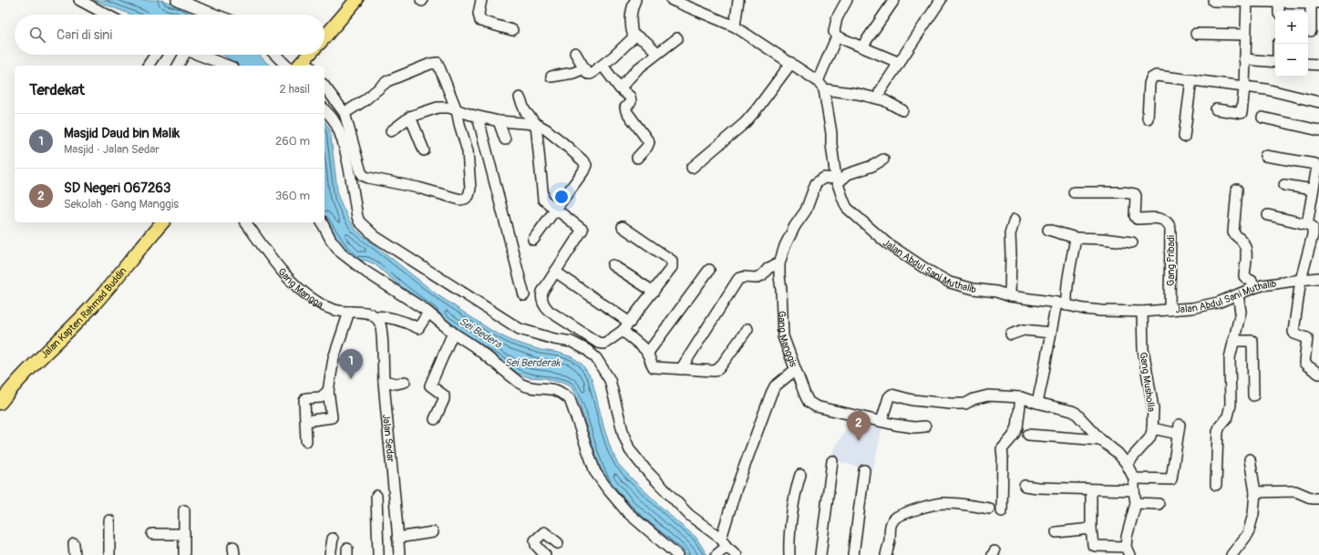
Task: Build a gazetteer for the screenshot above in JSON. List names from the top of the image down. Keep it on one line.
{"streets":{"main road":["Jalan Kapten Rahmad Buddin"],"street":["Gang Pribadi","Jalan Abdul Sani Muthalib","Gang Mangga","Gang Manggis","Gang Musholla","Jalan Sedar"]},"crossings":[["Gang Pribadi","Jalan Abdul Sani Muthalib"],["Jalan Abdul Sani Muthalib","Gang Manggis"],["Jalan Abdul Sani Muthalib","Gang Musholla"],["Gang Mangga","Jalan Sedar"]],"water":["Sei Bedera","Sei Berderak"],"page":{"map_buttons":["+","−"],"search":"Cari di sini","heading":["Terdekat","2 hasil"],"list":[{"mark":"1","name":"Masjid Daud bin Malik","note":"Masjid · Jalan Sedar","value":"260 m"},{"mark":"2","name":"SD Negeri 067263","note":"Sekolah · Gang Manggis","value":"360 m"}],"pins":["1","2"]}}
